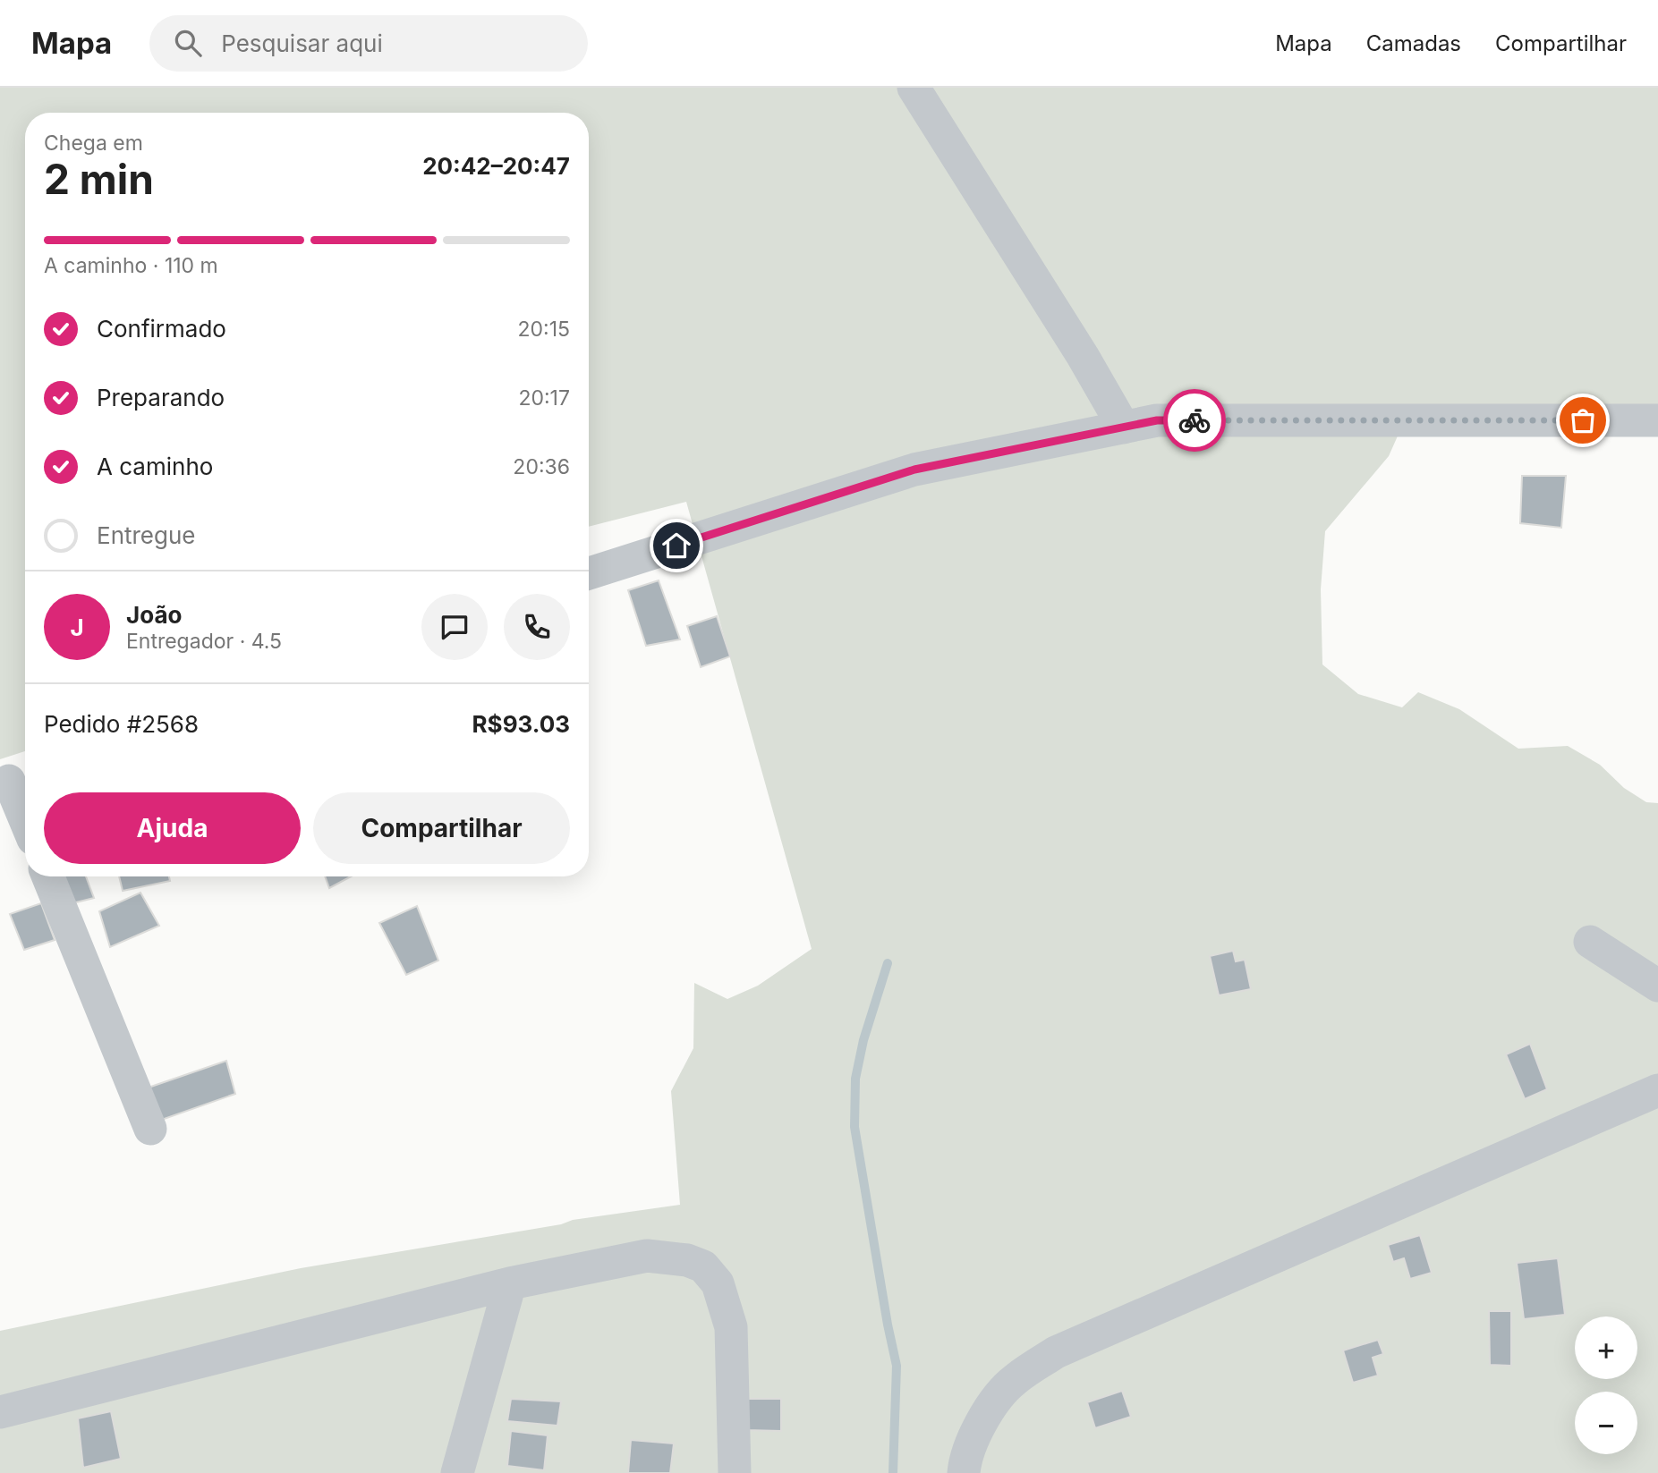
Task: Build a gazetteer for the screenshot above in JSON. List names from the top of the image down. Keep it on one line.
{"page":{"header":"Mapa","search":"Pesquisar aqui","nav":["Mapa","Camadas","Compartilhar"],"heading":["2 min","Chega em","20:42–20:47"],"panel":["João","Entregador · 4.5","Pedido #2568","R$93.03"],"bar":"A caminho · 110 m","list":[["Confirmado","20:15"],["Preparando","20:17"],["A caminho","20:36"],"Entregue"],"round":"J","buttons":["Ajuda","Compartilhar"],"map_buttons":["+","−"]}}
